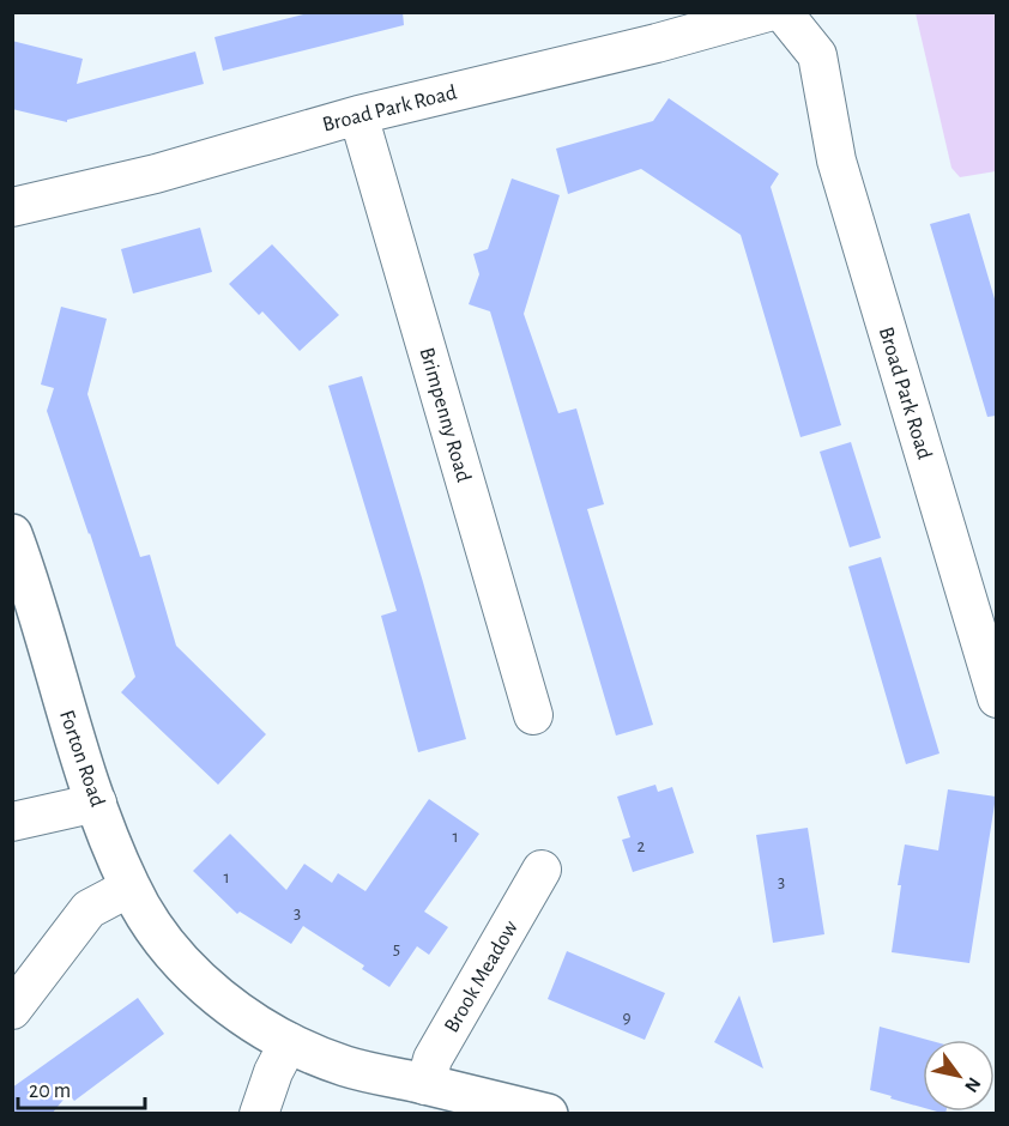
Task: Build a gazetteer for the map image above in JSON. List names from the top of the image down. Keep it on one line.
{"streets":{"street":["Broad Park Road","Brimpenny Road","Forton Road","Brook Meadow"]},"crossings":[["Broad Park Road","Brimpenny Road"],["Forton Road","Brook Meadow"]],"house_numbers":["1","2","1","3","3","5","9"],"scale_bar":"20 m","north":"bottom right"}
